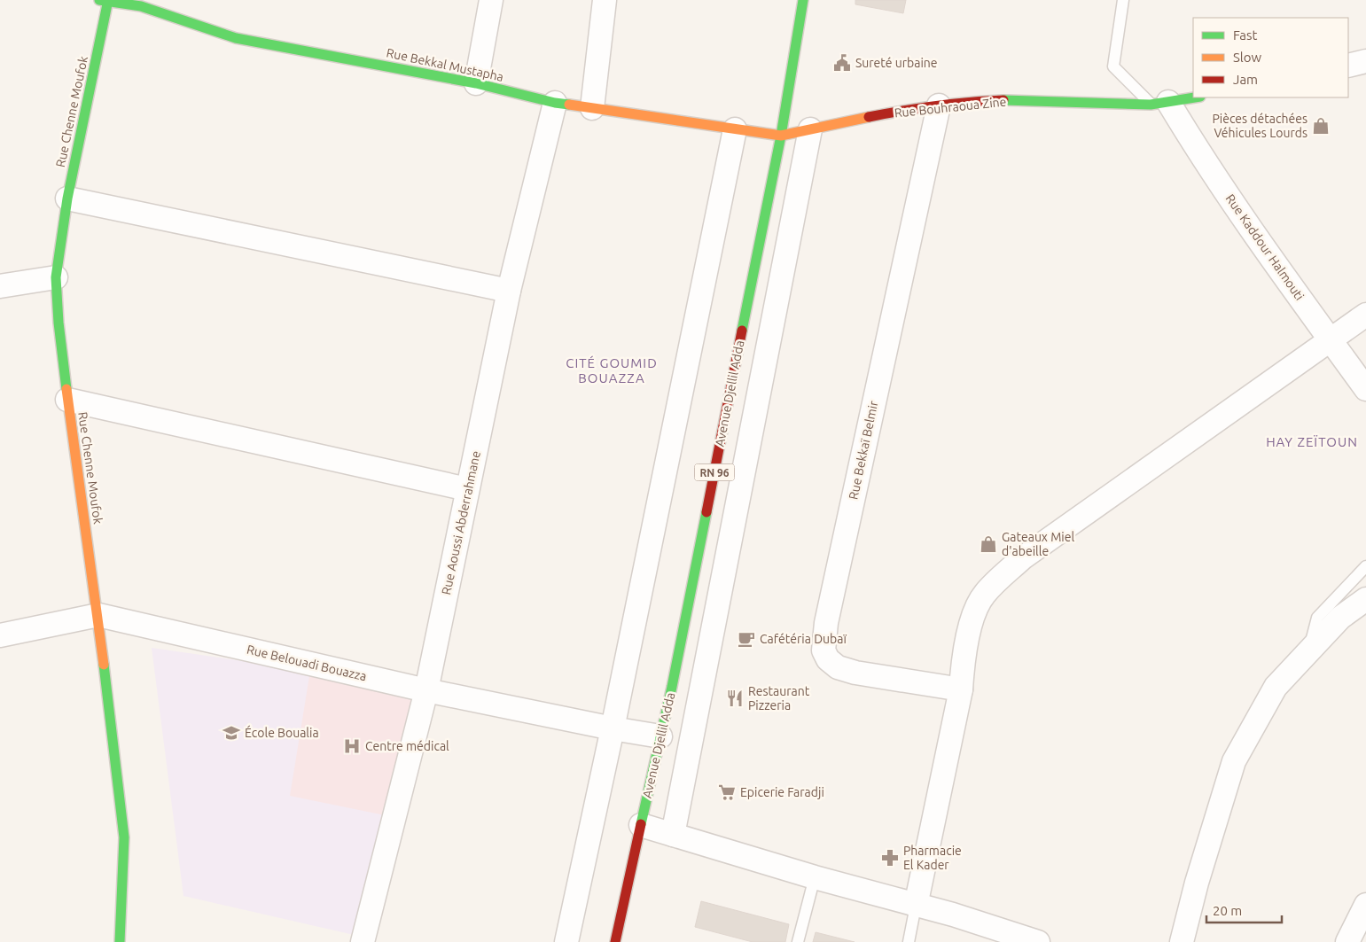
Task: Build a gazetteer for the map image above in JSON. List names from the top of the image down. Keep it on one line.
{"streets":{"street":["Rue Bekkal Mustapha","Rue Bouhraoua Zine","Rue Chenne Moufok","Rue Kaddour Halmouti","Avenue Djellil Adda","Rue Bekkaï Belmir","RN 96","Rue Aoussi Abderrahmane","Rue Belouadi Bouazza"]},"crossings":[["Rue Bekkal Mustapha","Rue Bouhraoua Zine"],["Rue Bekkal Mustapha","Rue Chenne Moufok"],["Rue Bekkal Mustapha","Avenue Djellil Adda"],["Rue Bekkal Mustapha","Rue Aoussi Abderrahmane"],["Rue Bouhraoua Zine","Rue Kaddour Halmouti"],["Rue Bouhraoua Zine","Avenue Djellil Adda"],["Rue Bouhraoua Zine","Rue Bekkaï Belmir"],["Rue Chenne Moufok","Rue Belouadi Bouazza"],["Avenue Djellil Adda","Rue Belouadi Bouazza"],["Rue Aoussi Abderrahmane","Rue Belouadi Bouazza"]],"districts":["CITÉ GOUMID BOUAZZA","HAY ZEÏTOUN"],"places":{"public building":["Sureté urbaine"],"shop":["Pièces détachées Véhicules Lourds","Gateaux Miel d'abeille"],"cafe":["Cafétéria Dubaï"],"restaurant":["Restaurant Pizzeria"],"school or university":["École Boualia"],"hospital":["Centre médical"],"supermarket":["Epicerie Faradji"],"pharmacy":["Pharmacie El Kader"]},"legend":["Fast","Slow","Jam"],"scale_bar":"20 m"}
